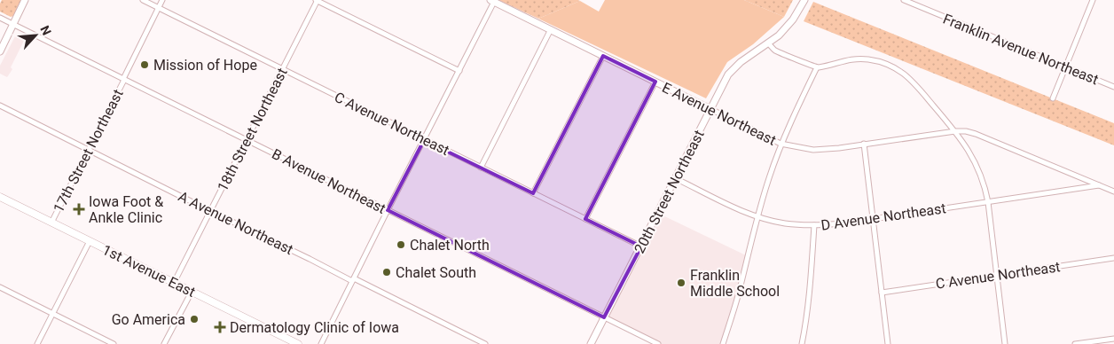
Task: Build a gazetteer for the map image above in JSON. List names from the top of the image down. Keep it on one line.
{"streets":{"main road":["1st Avenue East"],"street":["Franklin Avenue Northeast","E Avenue Northeast","C Avenue Northeast","18th Street Northeast","17th Street Northeast","B Avenue Northeast","20th Street Northeast","D Avenue Northeast","A Avenue Northeast"]},"crossings":[["E Avenue Northeast","20th Street Northeast"],["E Avenue Northeast","D Avenue Northeast"],["C Avenue Northeast","18th Street Northeast"],["C Avenue Northeast","17th Street Northeast"],["C Avenue Northeast","20th Street Northeast"],["18th Street Northeast","B Avenue Northeast"],["18th Street Northeast","A Avenue Northeast"],["18th Street Northeast","1st Avenue East"],["17th Street Northeast","B Avenue Northeast"],["17th Street Northeast","A Avenue Northeast"],["17th Street Northeast","1st Avenue East"],["B Avenue Northeast","20th Street Northeast"],["20th Street Northeast","D Avenue Northeast"]],"places":{"other":["Mission of Hope","Chalet North","Chalet South","Franklin Middle School","Go America"],"health":["Iowa Foot & Ankle Clinic","Dermatology Clinic of Iowa"]},"north":"top right"}
